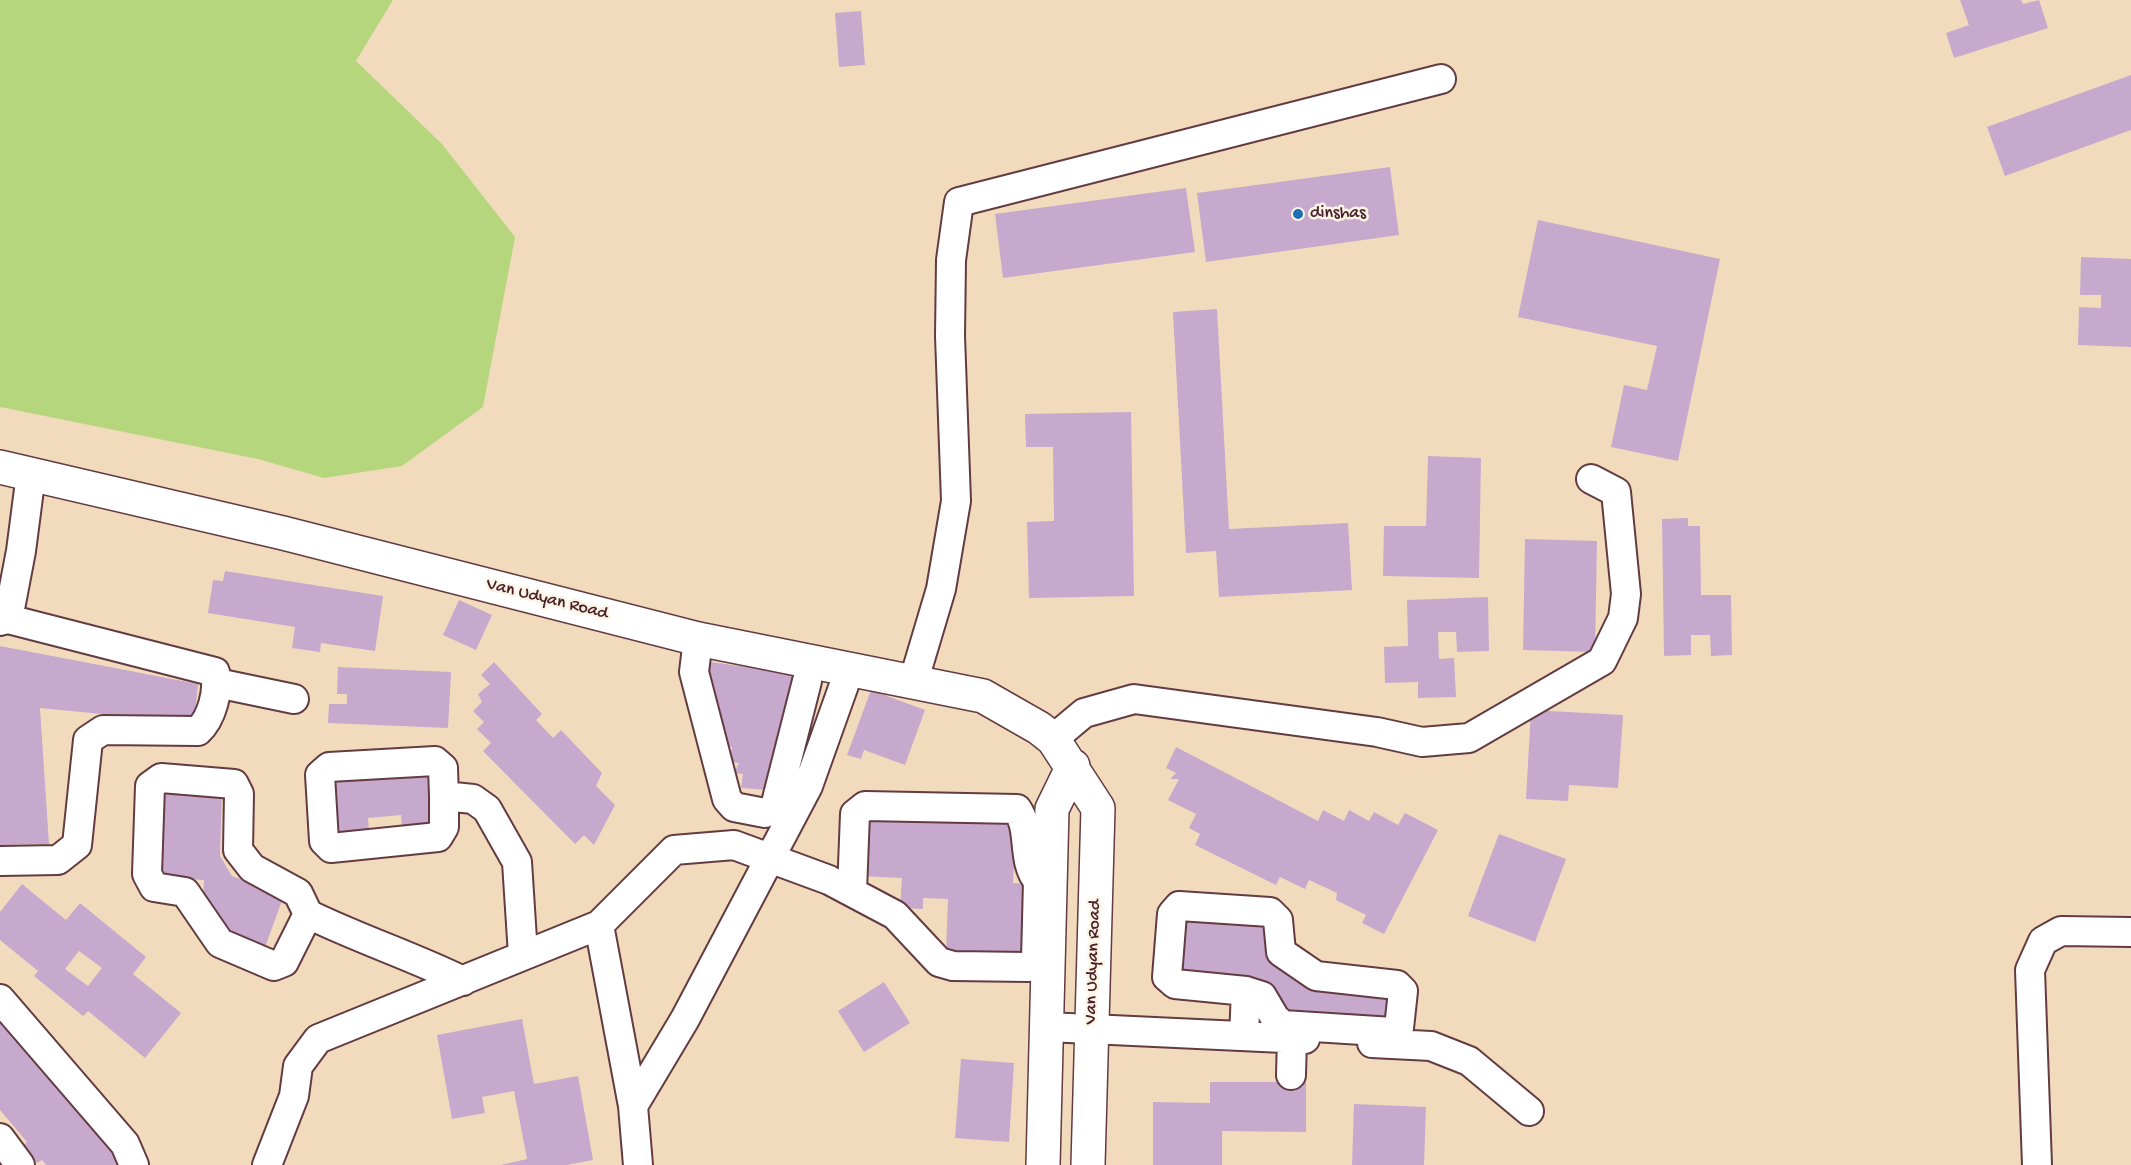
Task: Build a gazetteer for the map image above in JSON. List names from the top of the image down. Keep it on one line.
{"streets":{"street":["Van Udyan Road"]},"places":["dinshas"]}
